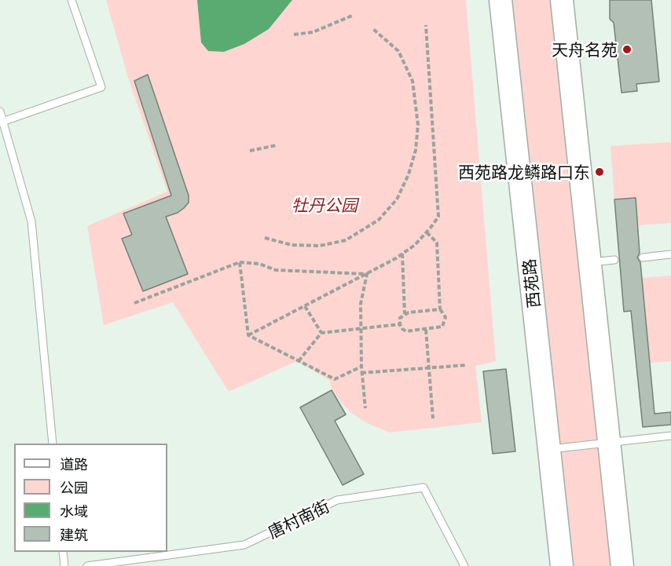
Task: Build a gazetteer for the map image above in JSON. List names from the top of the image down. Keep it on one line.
{"streets":{"main road":["西苑路"],"lane":["唐村南街"]},"parks":["牡丹公园"],"places":["天舟名苑","西苑路龙鳞路口东"],"legend":["道路","公园","水域","建筑"]}
